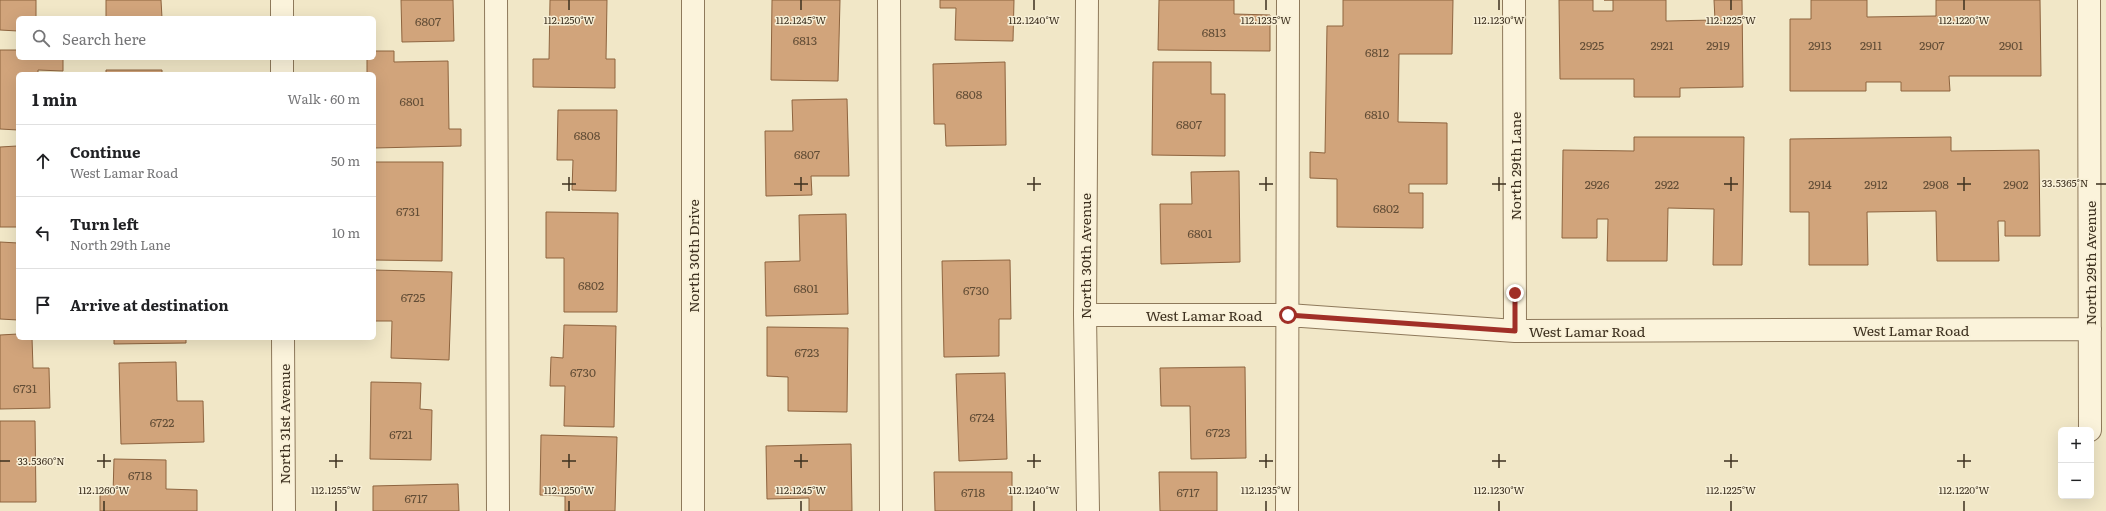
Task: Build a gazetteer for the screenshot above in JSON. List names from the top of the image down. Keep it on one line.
{"streets":{"street":["North 29th Lane","North 30th Drive","North 30th Avenue","North 29th Avenue","West Lamar Road","North 31st Avenue"]},"crossings":[["North 29th Lane","West Lamar Road"],["North 30th Avenue","West Lamar Road"],["North 29th Avenue","West Lamar Road"]],"house_numbers":["6807","6813","6813","2925","2921","2919","2913","2911","2907","2901","6812","6808","6801","6810","6807","6808","6807","2926","2922","2914","2912","2908","2902","6802","6731","6801","6802","6801","6730","6725","6723","6730","6731","6724","6722","6723","6721","6718","6718","6717","6717"],"page":{"search":"Search here","heading":["1 min","Walk · 60 m"],"list":[["Continue","West Lamar Road","50 m"],["Turn left","North 29th Lane","10 m"],"Arrive at destination"],"map_buttons":["+","−"]},"coordinates":["112.1250°W","112.1245°W","112.1240°W","112.1235°W","112.1230°W","112.1225°W","112.1220°W","33.5365°N","33.5360°N","112.1260°W","112.1255°W"]}
